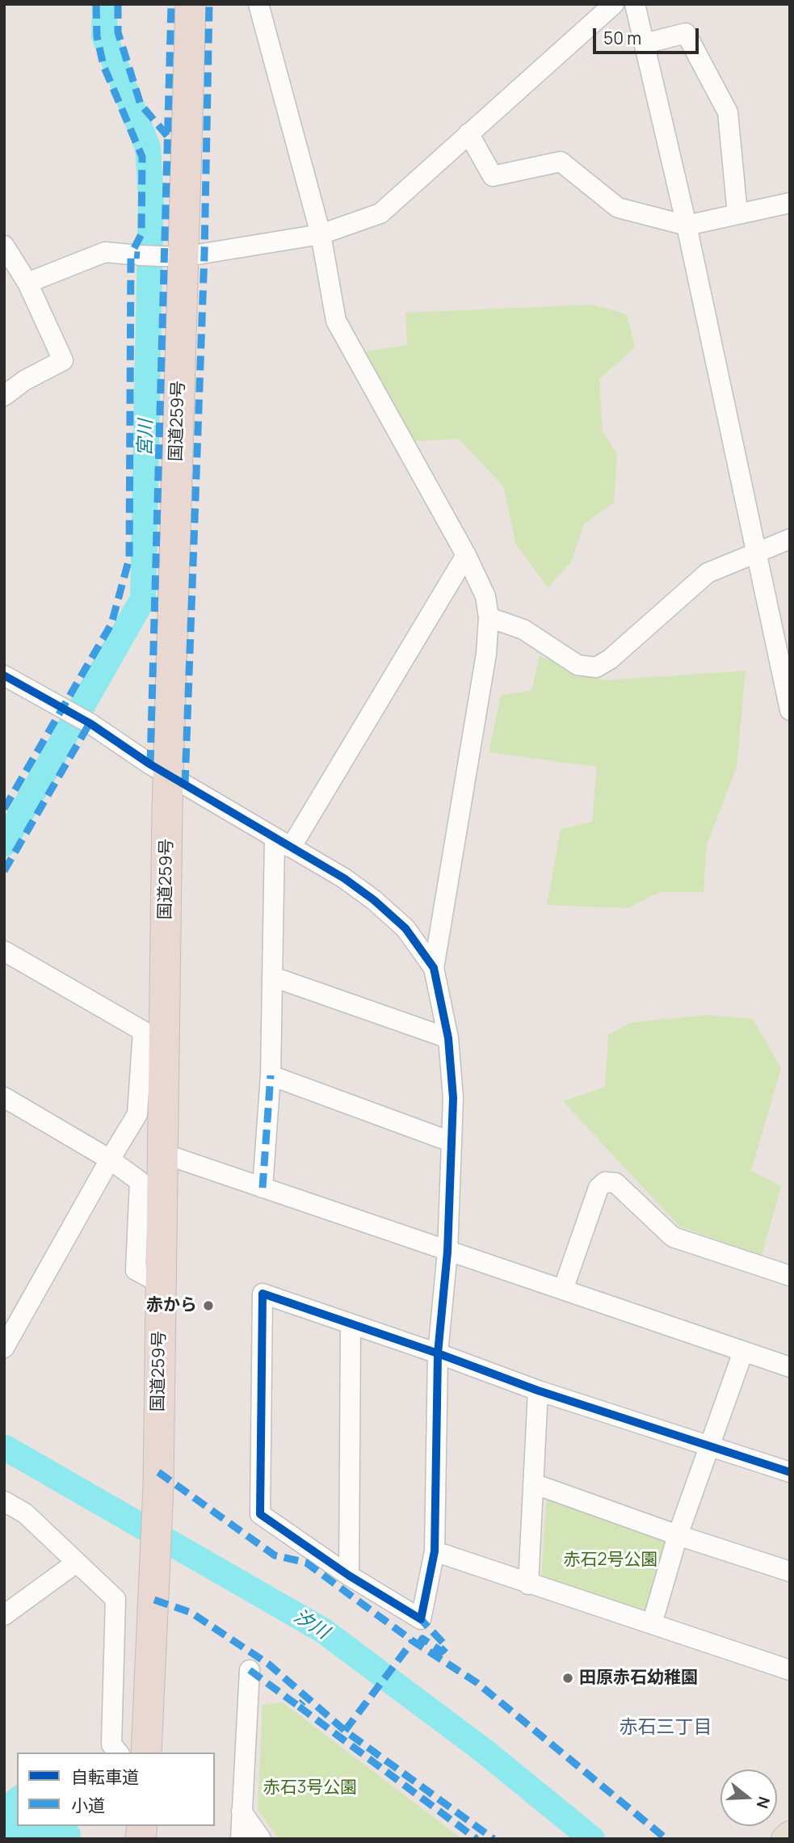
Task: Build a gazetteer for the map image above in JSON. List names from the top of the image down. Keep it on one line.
{"streets":{"highway":["国道259号"]},"districts":["赤石三丁目"],"water":["宮川","汐川"],"parks":["赤石2号公園","赤石3号公園"],"places":["赤から","田原赤石幼稚園"],"legend":["自転車道","小道"],"scale_bar":"50 m","north":"right"}
